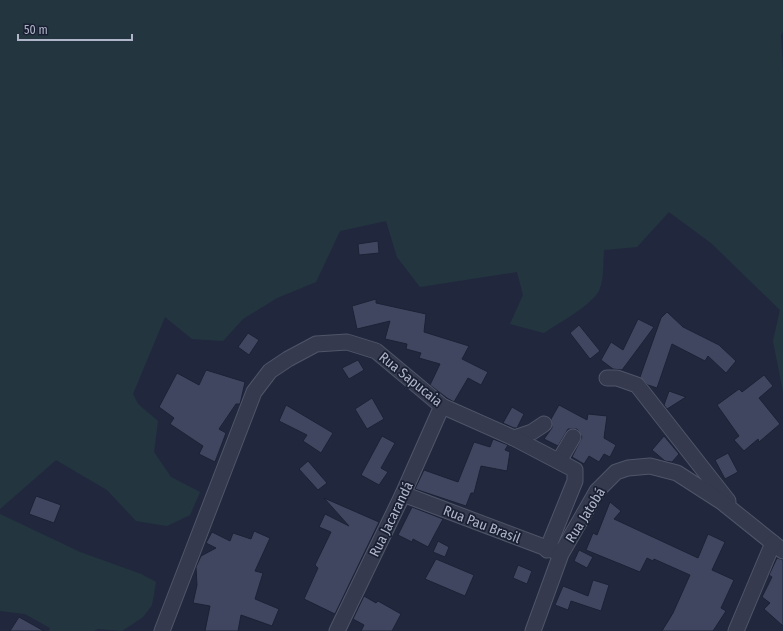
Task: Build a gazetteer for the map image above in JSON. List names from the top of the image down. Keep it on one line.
{"streets":{"street":["Rua Sapucaia","Rua Jatobá","Rua Jacarandá","Rua Pau Brasil"]},"crossings":[["Rua Sapucaia","Rua Jatobá"],["Rua Sapucaia","Rua Jacarandá"],["Rua Sapucaia","Rua Pau Brasil"],["Rua Jatobá","Rua Pau Brasil"],["Rua Jacarandá","Rua Pau Brasil"]],"scale_bar":"50 m"}
